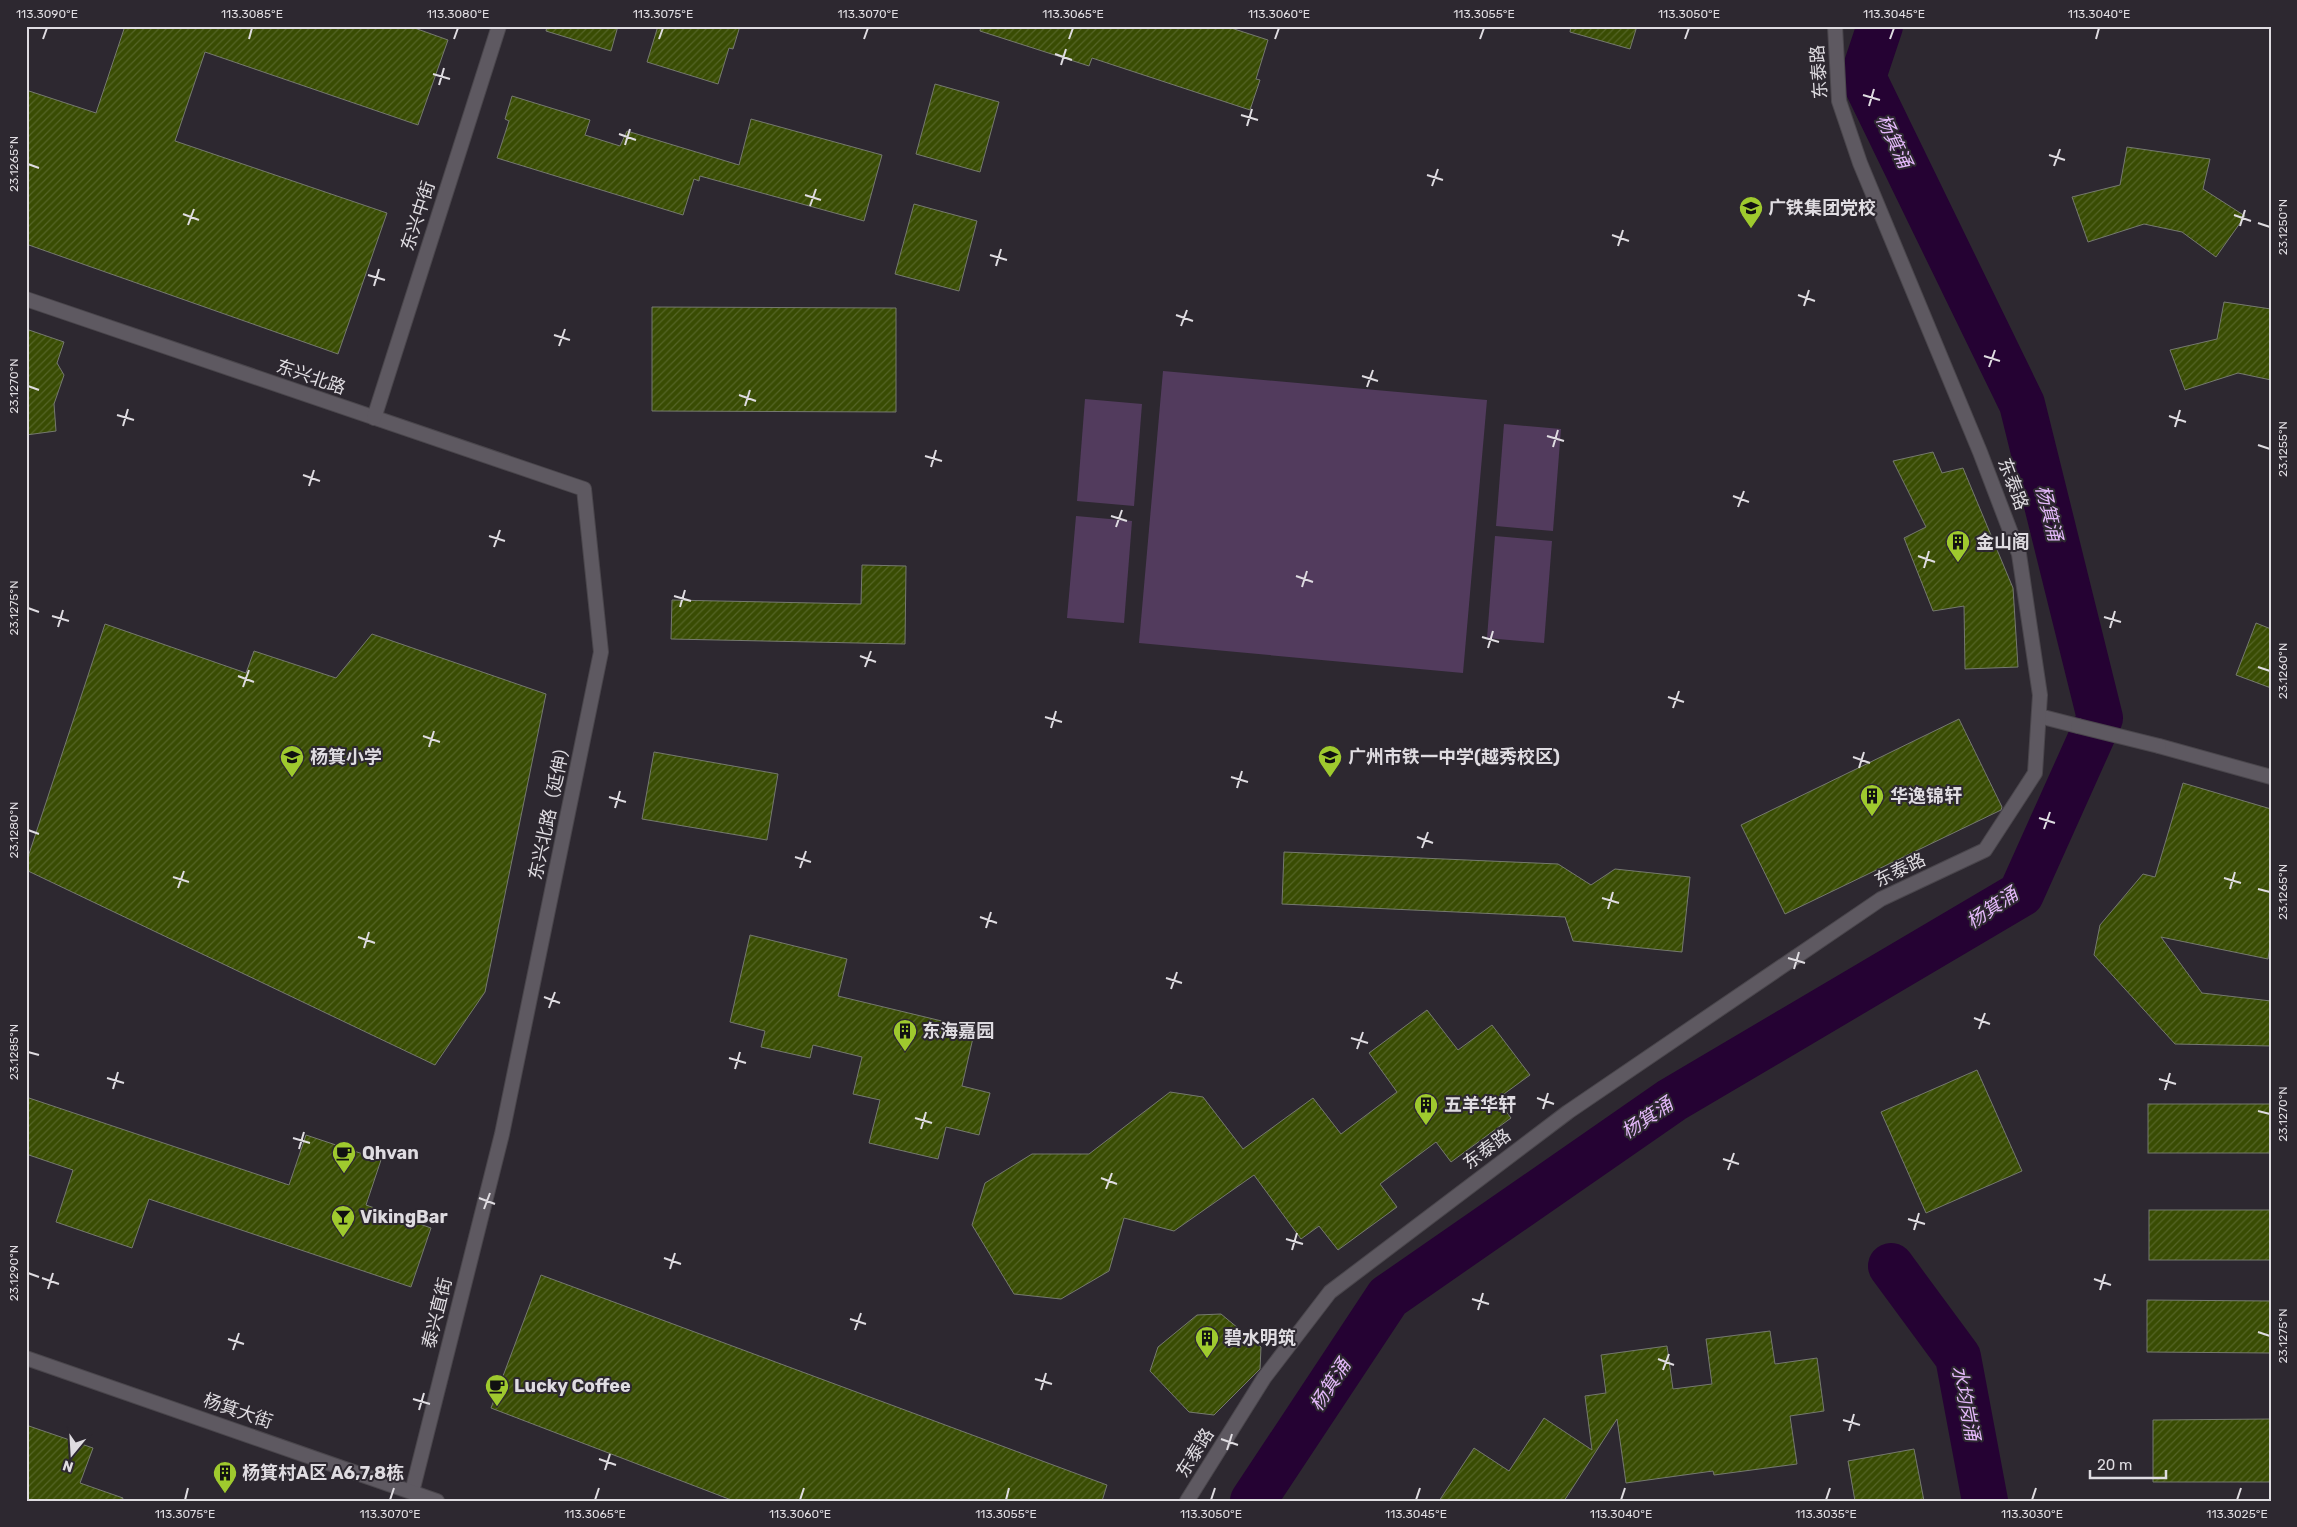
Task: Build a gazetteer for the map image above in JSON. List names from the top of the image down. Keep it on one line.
{"streets":{"street":["东泰路","东兴中街","东兴北路","东兴北路（延伸）","泰兴直街","杨箕大街"]},"crossings":[["东兴中街","东兴北路"],["东兴北路","东兴北路（延伸）"],["东兴北路（延伸）","泰兴直街"],["泰兴直街","杨箕大街"]],"water":["杨箕涌","水均岗涌"],"places":{"school or university":["广铁集团党校","杨箕小学","广州市铁一中学(越秀校区)"],"building":["金山阁","华逸锦轩","东海嘉园","五羊华轩","碧水明筑","杨箕村A区 A6,7,8栋"],"cafe":["Qhvan","Lucky Coffee"],"bar":["VikingBar"]},"scale_bar":"20 m","north":"bottom","coordinates":["113.3090°E","113.3085°E","113.3080°E","113.3075°E","113.3070°E","113.3065°E","113.3060°E","113.3055°E","113.3050°E","113.3045°E","113.3040°E","23.1265°N","23.1250°N","23.1270°N","23.1255°N","23.1275°N","23.1260°N","23.1280°N","23.1285°N","23.1290°N","113.3035°E","113.3030°E","113.3025°E"]}
